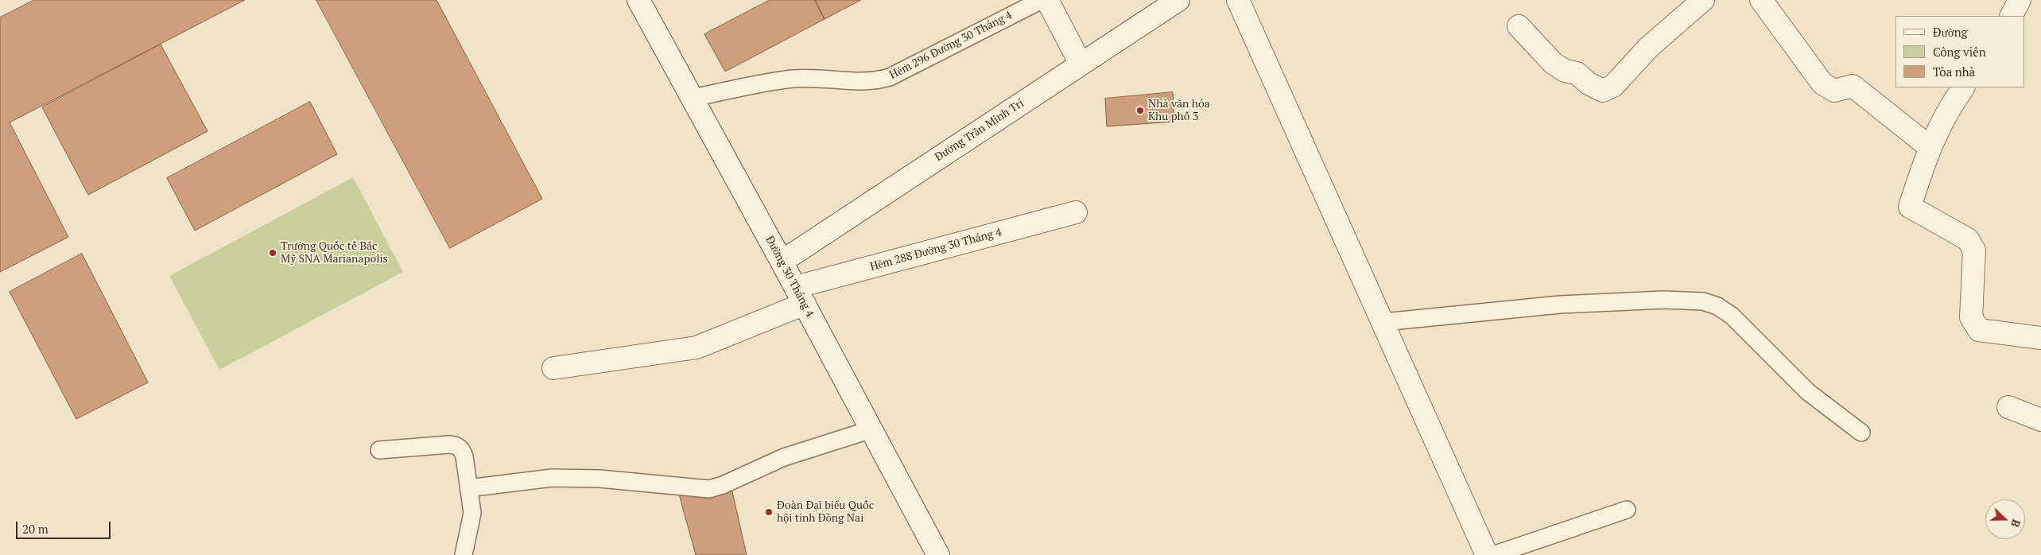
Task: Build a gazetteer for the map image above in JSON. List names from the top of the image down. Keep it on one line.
{"streets":{"street":["Đường Trần Minh Trí","Hẻm 288 Đường 30 Tháng 4","Đường 30 Tháng 4"],"lane":["Hẻm 296 Đường 30 Tháng 4"]},"crossings":[["Hẻm 296 Đường 30 Tháng 4","Đường 30 Tháng 4"],["Đường Trần Minh Trí","Đường 30 Tháng 4"],["Hẻm 288 Đường 30 Tháng 4","Đường 30 Tháng 4"]],"places":["Nhà văn hóa Khu phố 3","Trường Quốc tế Bắc Mỹ SNA Marianapolis","Đoàn Đại biểu Quốc hội tỉnh Đồng Nai"],"legend":["Đường","Công viên","Tòa nhà"],"scale_bar":"20 m","north":"right"}
